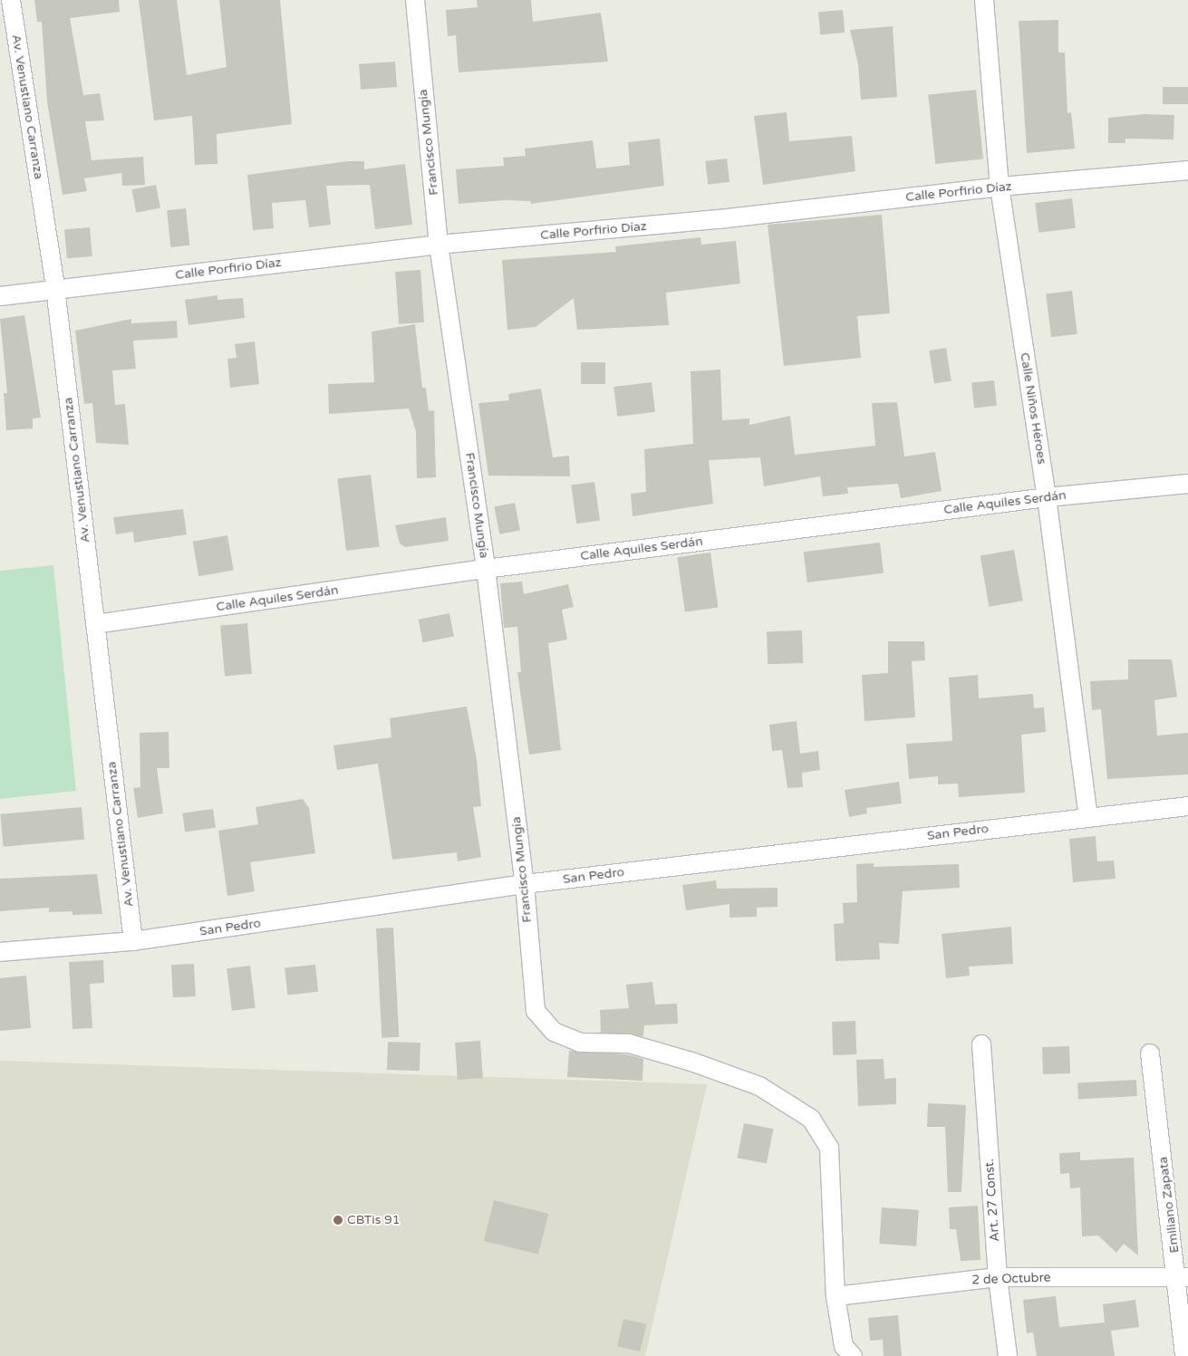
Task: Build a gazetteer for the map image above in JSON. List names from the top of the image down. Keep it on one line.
{"streets":{"street":["Av. Venustiano Carranza","Francisco Mungía","Calle Porfirio Díaz","Calle Niños Héroes","Calle Aquiles Serdán","San Pedro","Art. 27 Const.","Emiliano Zapata","2 de Octubre"]},"crossings":[["Av. Venustiano Carranza","Calle Porfirio Díaz"],["Av. Venustiano Carranza","Calle Aquiles Serdán"],["Av. Venustiano Carranza","San Pedro"],["Francisco Mungía","Calle Porfirio Díaz"],["Francisco Mungía","Calle Aquiles Serdán"],["Francisco Mungía","San Pedro"],["Francisco Mungía","2 de Octubre"],["Calle Porfirio Díaz","Calle Niños Héroes"],["Calle Niños Héroes","Calle Aquiles Serdán"],["Calle Niños Héroes","San Pedro"],["Art. 27 Const.","2 de Octubre"],["Emiliano Zapata","2 de Octubre"]],"places":["CBTis 91"]}
